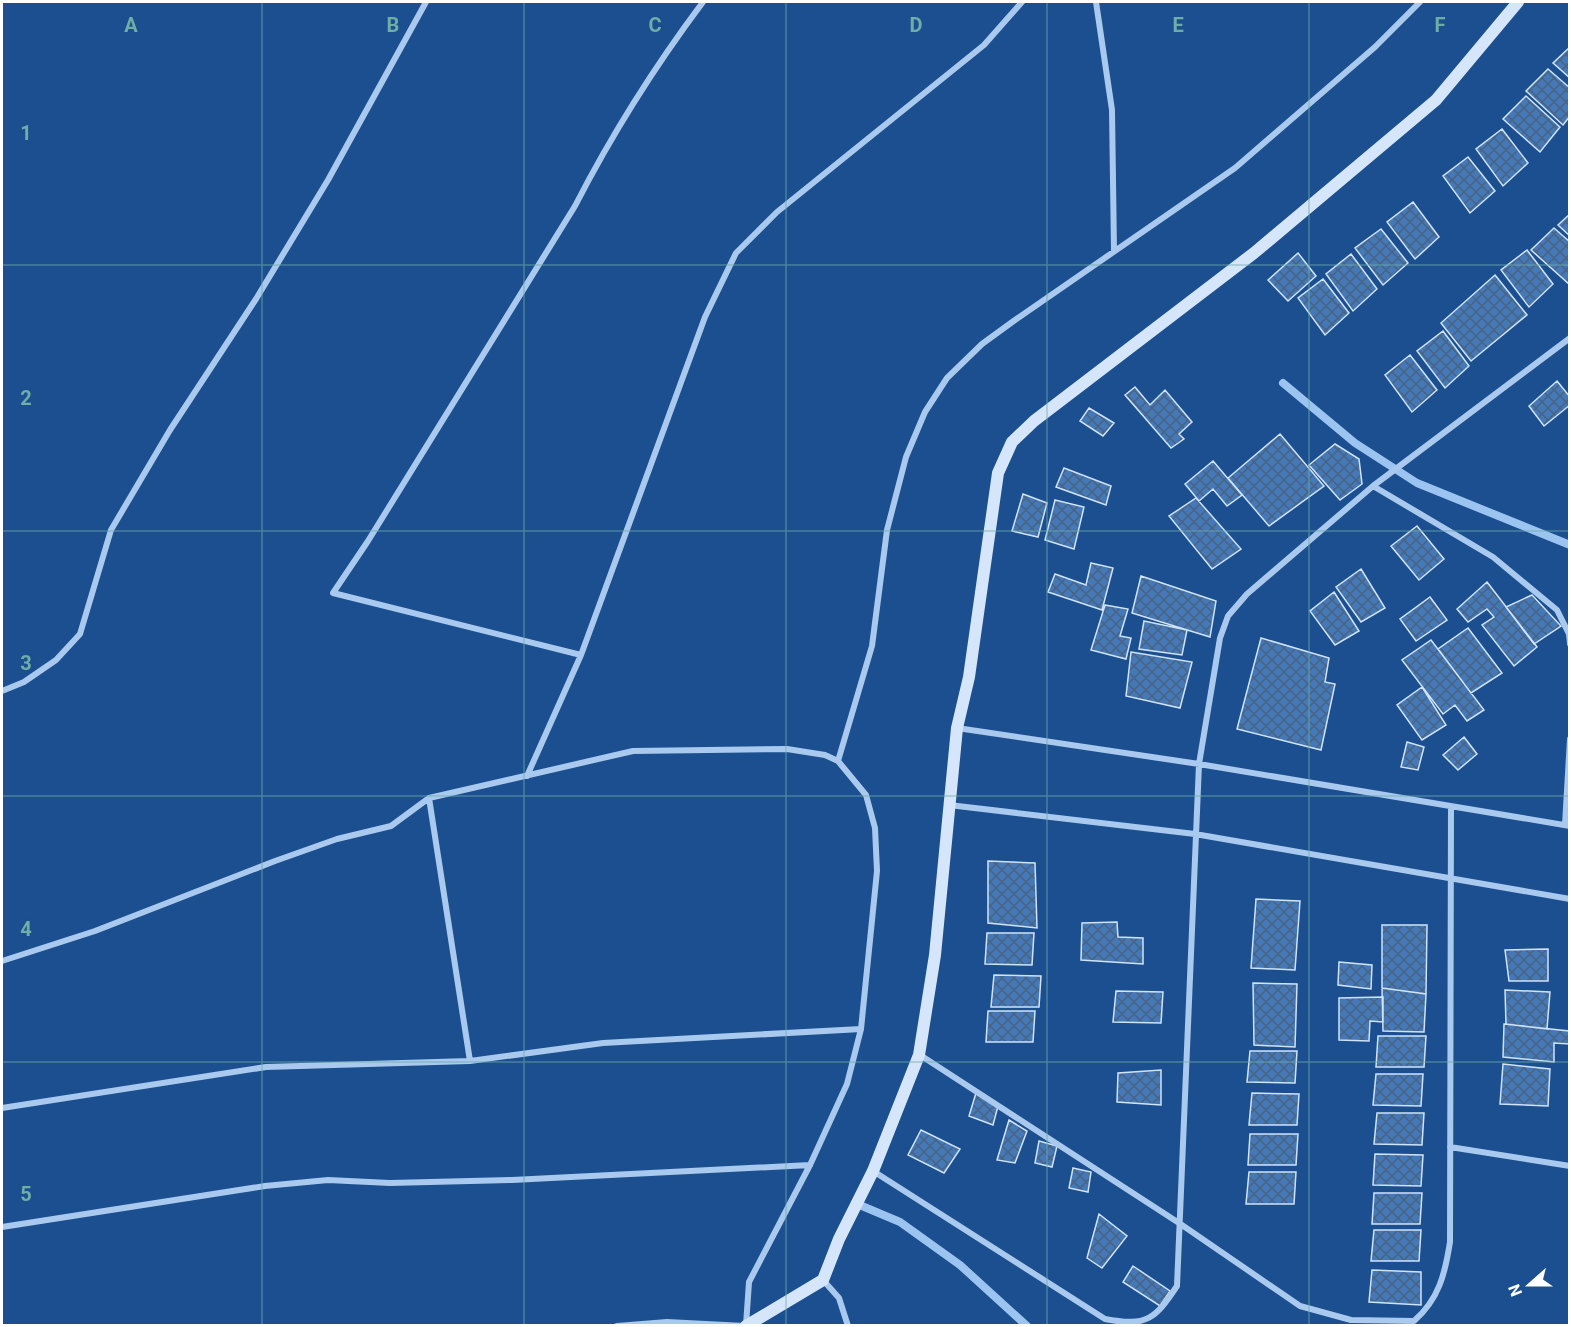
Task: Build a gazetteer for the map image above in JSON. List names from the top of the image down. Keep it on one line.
{"north":"left","grid":{"columns":["A","B","C","D","E","F"],"rows":["1","2","3","4","5"]}}
